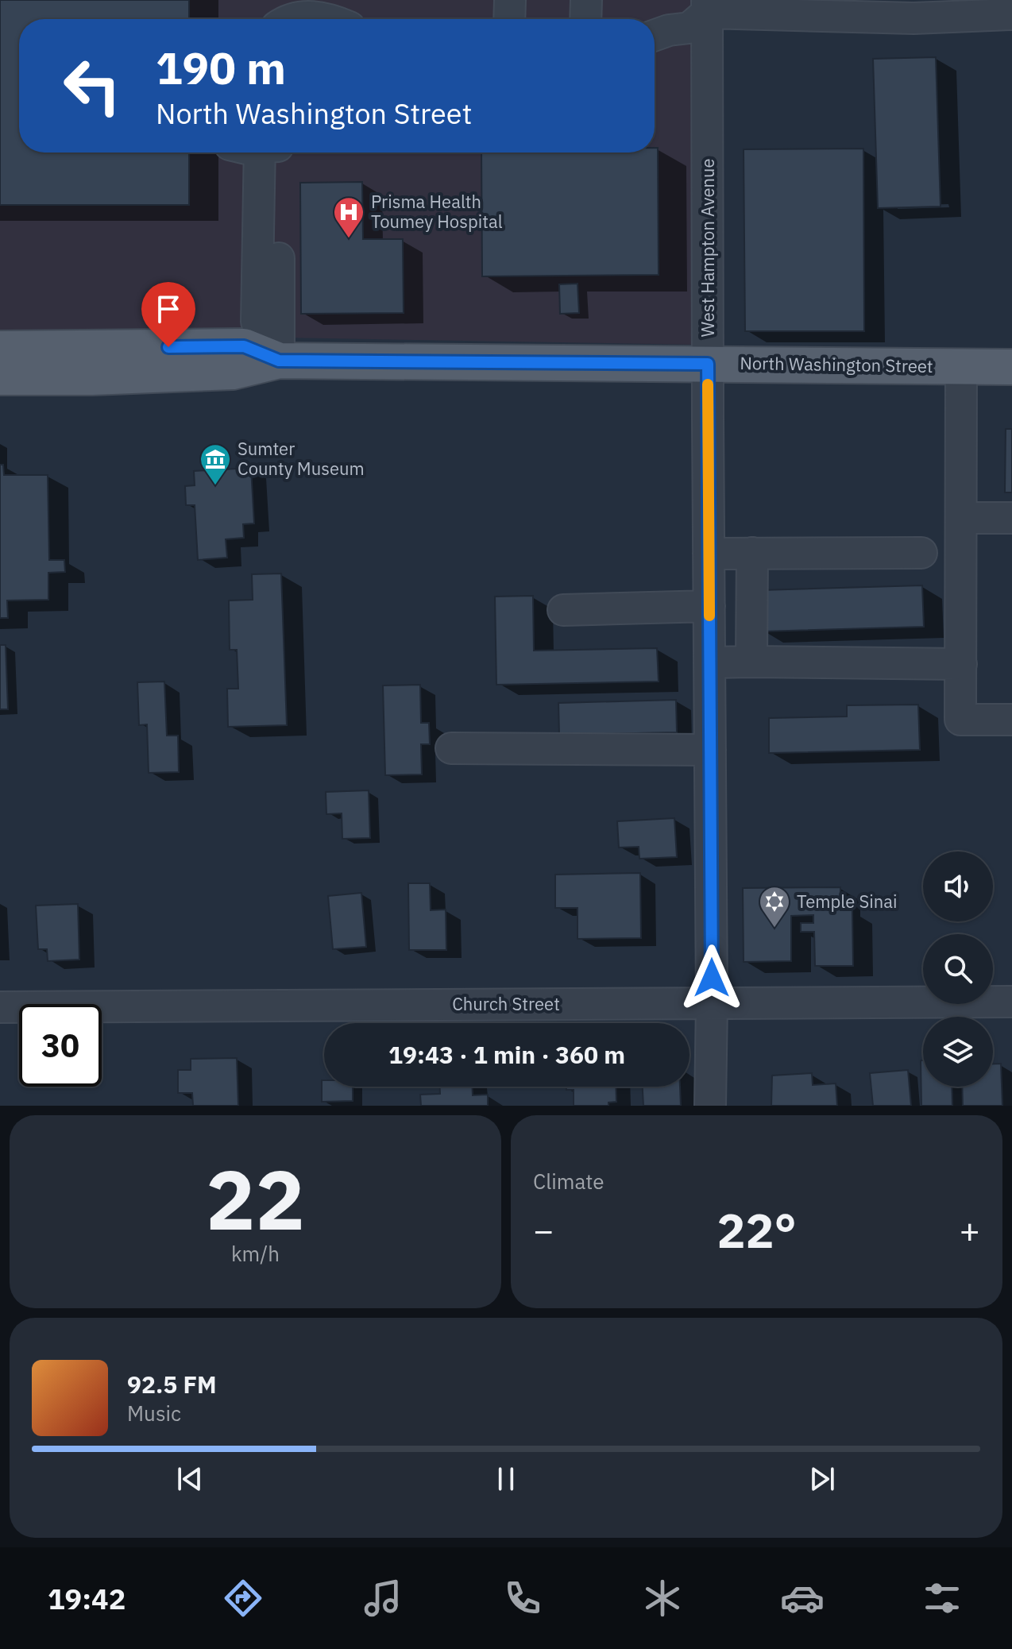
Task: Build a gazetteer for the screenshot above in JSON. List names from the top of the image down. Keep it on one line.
{"streets":{"main road":["North Washington Street"],"street":["West Hampton Avenue","Church Street"]},"crossings":[["West Hampton Avenue","North Washington Street"],["West Hampton Avenue","Church Street"]],"places":{"hospital":["Prisma Health Toumey Hospital"],"museum":["Sumter County Museum"],"synagogue":["Temple Sinai"]},"page":{"turn":["190 m","North Washington Street"],"limit":"30","trip":"19:43 · 1 min · 360 m","tile":[["22","km/h"],"Climate"],"heat":["−","22°","+"],"song":["92.5 FM","Music"],"tabs":"19:42"}}
